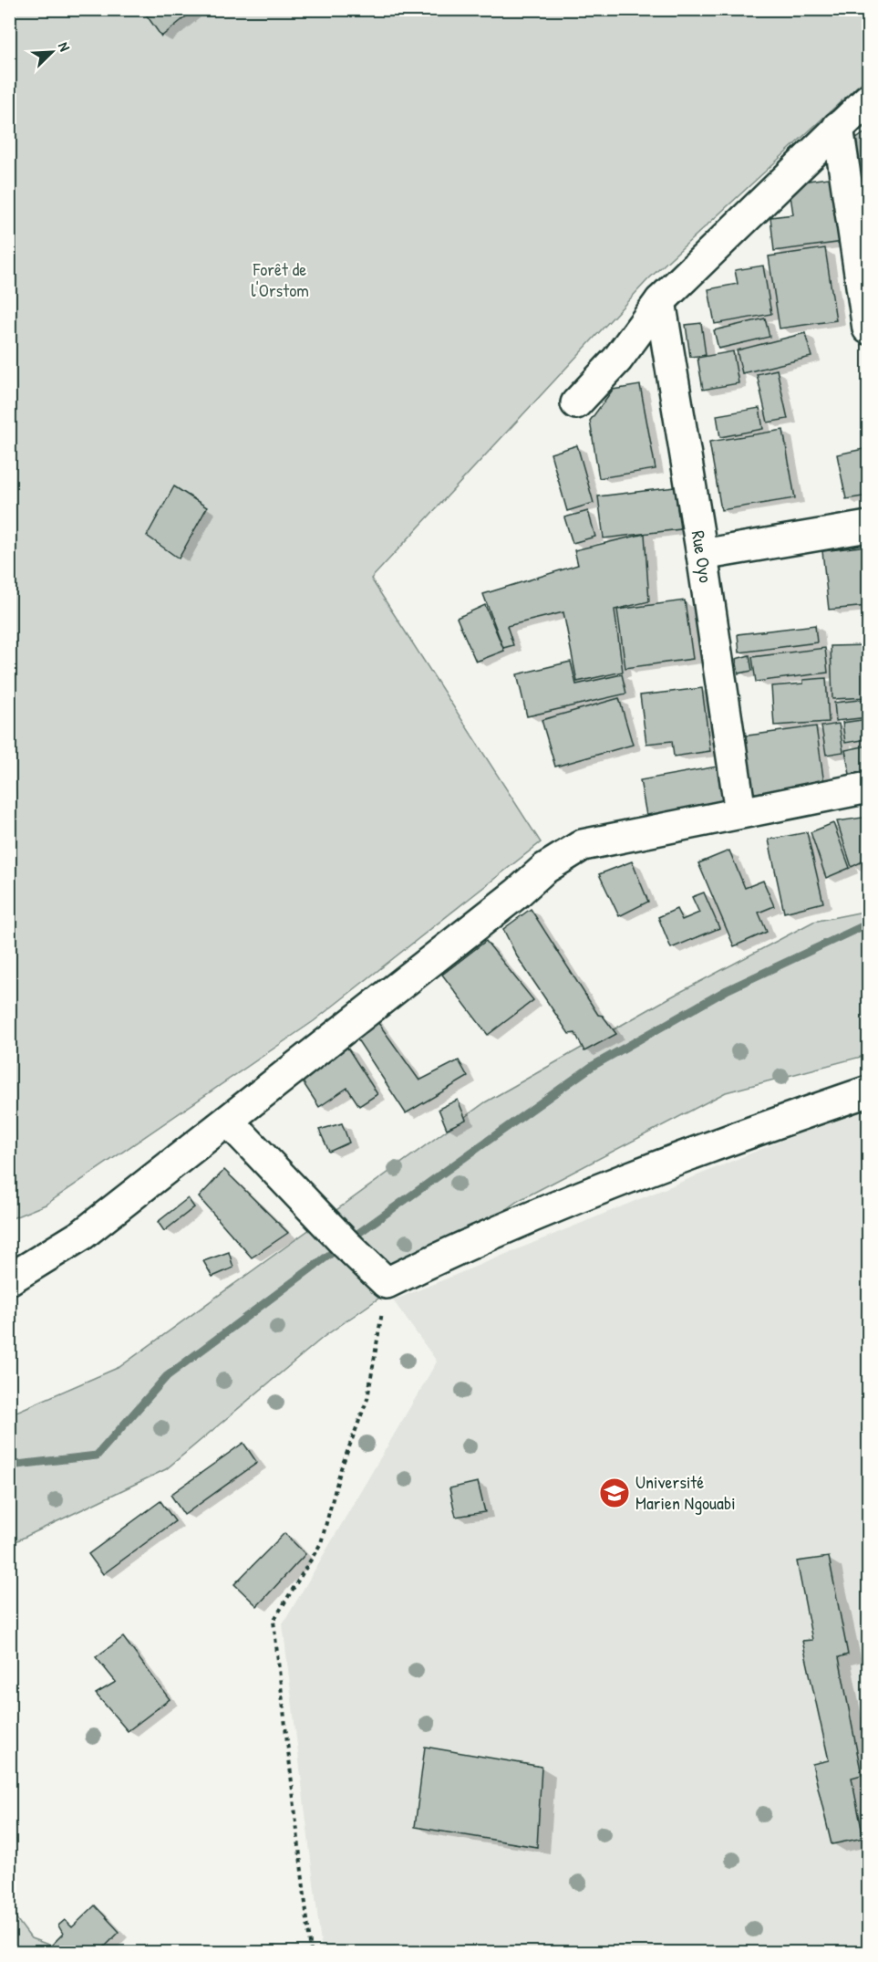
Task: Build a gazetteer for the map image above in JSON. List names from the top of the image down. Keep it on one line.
{"streets":{"street":["Rue Oyo"]},"parks":["Forêt de l'Orstom"],"places":{"school or university":["Université Marien Ngouabi"]},"north":"top right"}
